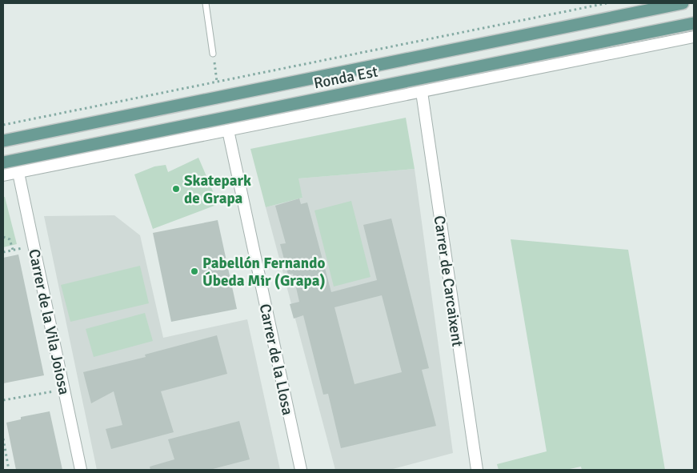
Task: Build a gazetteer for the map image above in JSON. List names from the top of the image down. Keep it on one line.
{"streets":{"main road":["Ronda Est"],"street":["Carrer de Carcaixent","Carrer de la Vila Joiosa","Carrer de la Llosa"]},"crossings":[["Ronda Est","Carrer de Carcaixent"],["Ronda Est","Carrer de la Vila Joiosa"],["Ronda Est","Carrer de la Llosa"]],"places":["Skatepark de Grapa","Pabellón Fernando Úbeda Mir (Grapa)"]}
